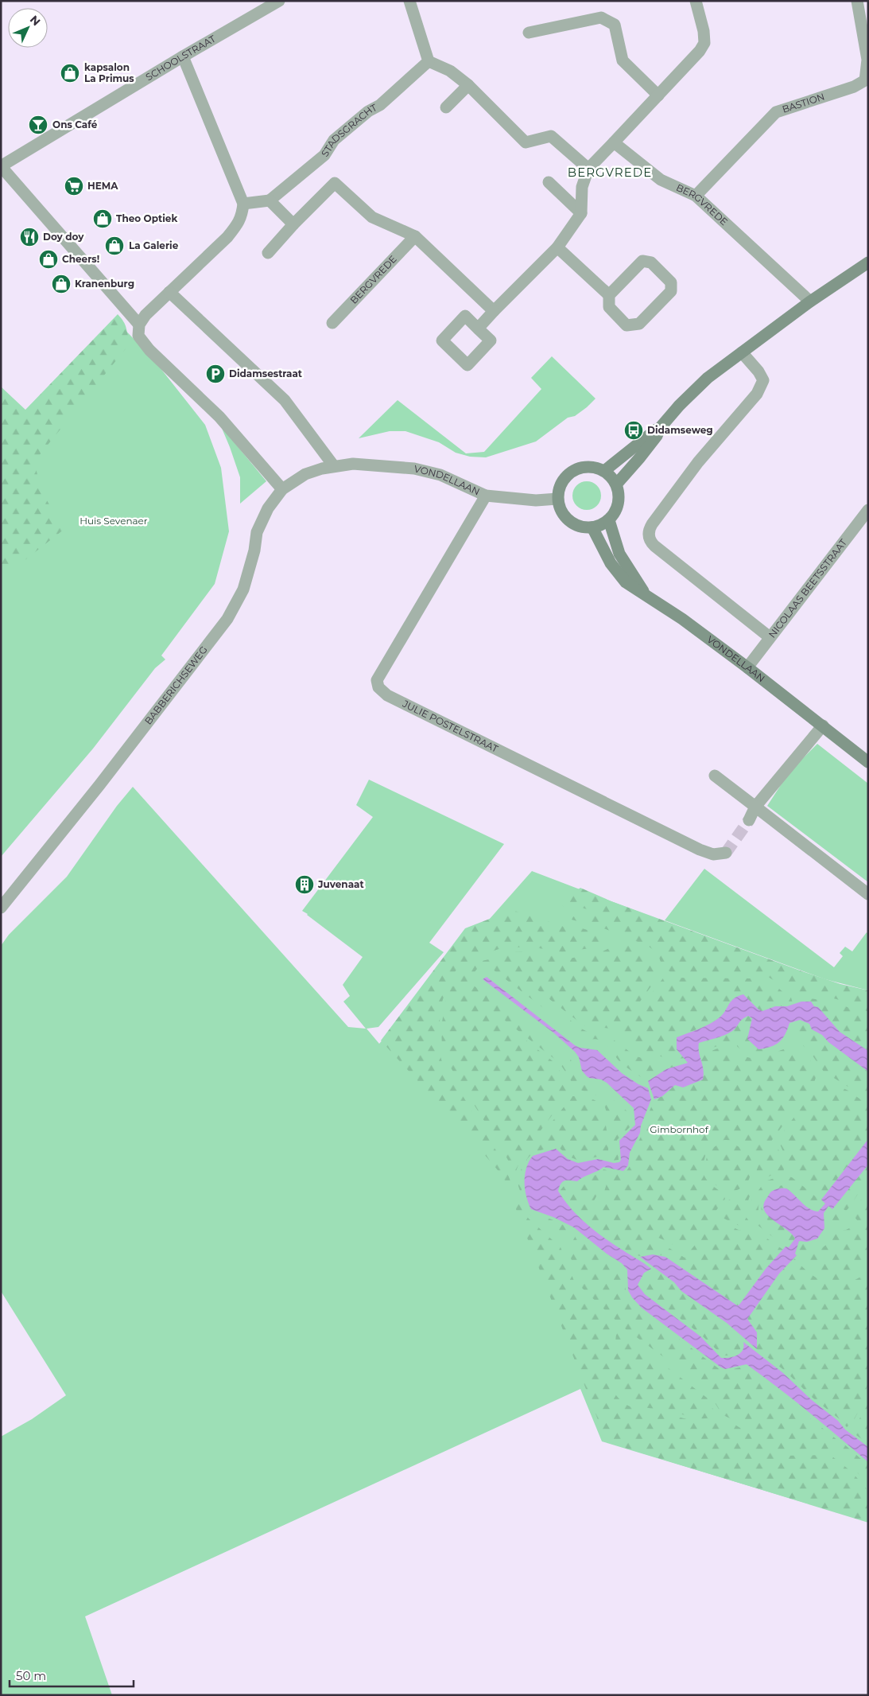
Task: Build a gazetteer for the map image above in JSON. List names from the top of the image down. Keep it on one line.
{"streets":{"street":["SCHOOLSTRAAT","BASTION","STADSGRACHT","BERGVREDE","VONDELLAAN","NICOLAAS BEETSSTRAAT","BABBERICHSEWEG","JULIE POSTELSTRAAT"]},"crossings":[["BASTION","BERGVREDE"],["VONDELLAAN","NICOLAAS BEETSSTRAAT"],["VONDELLAAN","BABBERICHSEWEG"],["VONDELLAAN","JULIE POSTELSTRAAT"]],"districts":["BERGVREDE"],"parks":["Huis Sevenaer","Gimbornhof"],"places":{"shop":["kapsalon La Primus","Theo Optiek","La Galerie","Cheers!","Kranenburg"],"bar":["Ons Café"],"supermarket":["HEMA"],"restaurant":["Doy doy"],"parking":["Didamsestraat"],"bus stop":["Didamseweg"],"building":["Juvenaat"]},"scale_bar":"50 m","north":"top right"}
